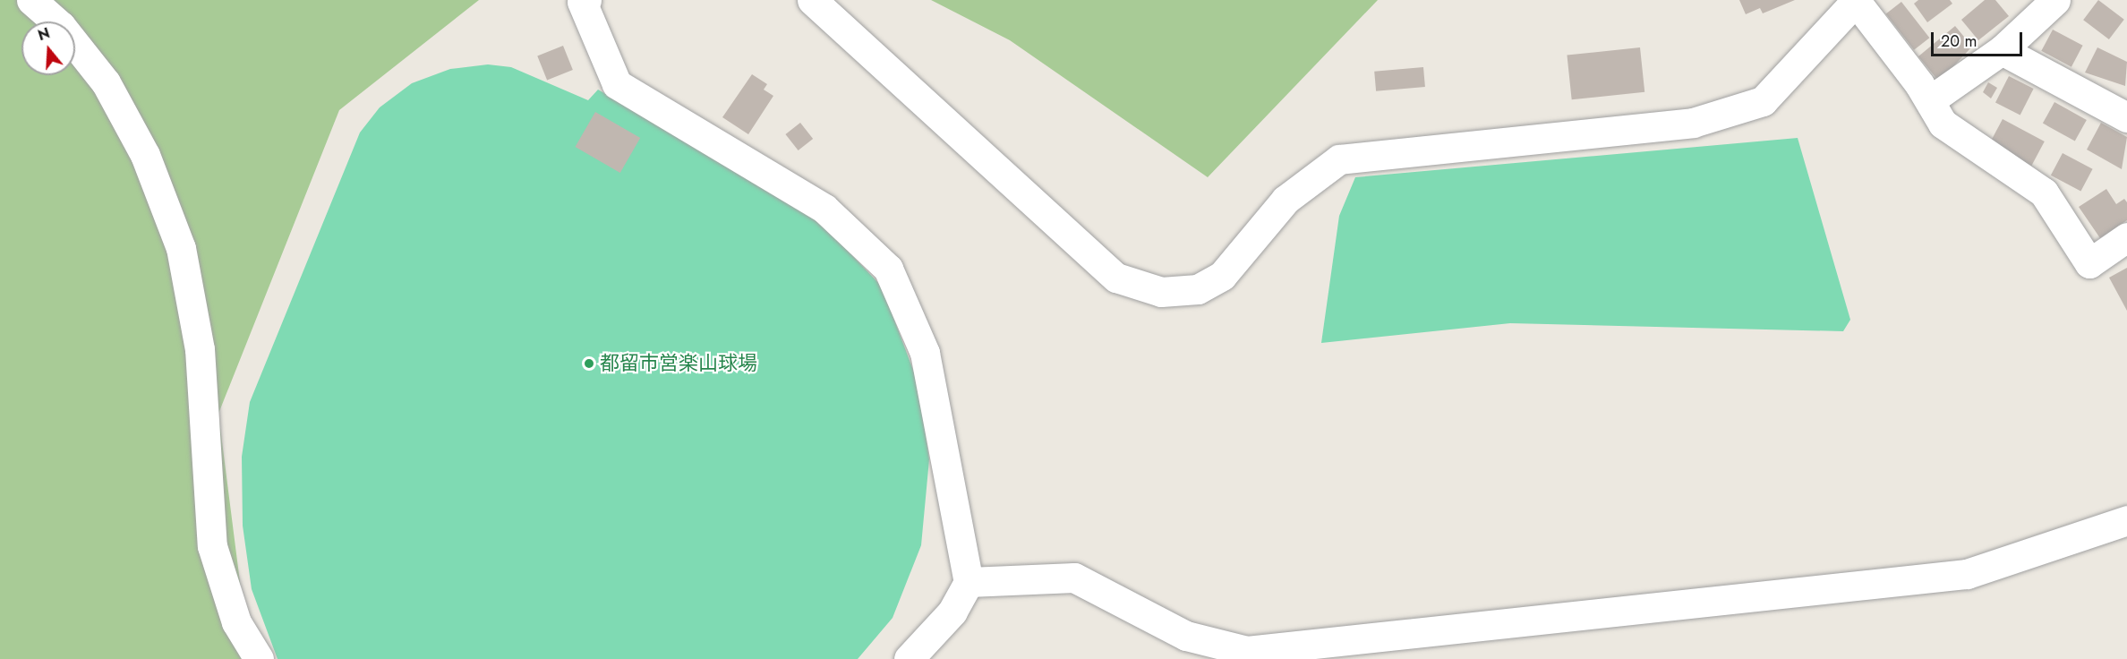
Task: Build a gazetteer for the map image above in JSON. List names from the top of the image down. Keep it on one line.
{"places":["都留市営楽山球場"],"scale_bar":"20 m","north":"top"}
